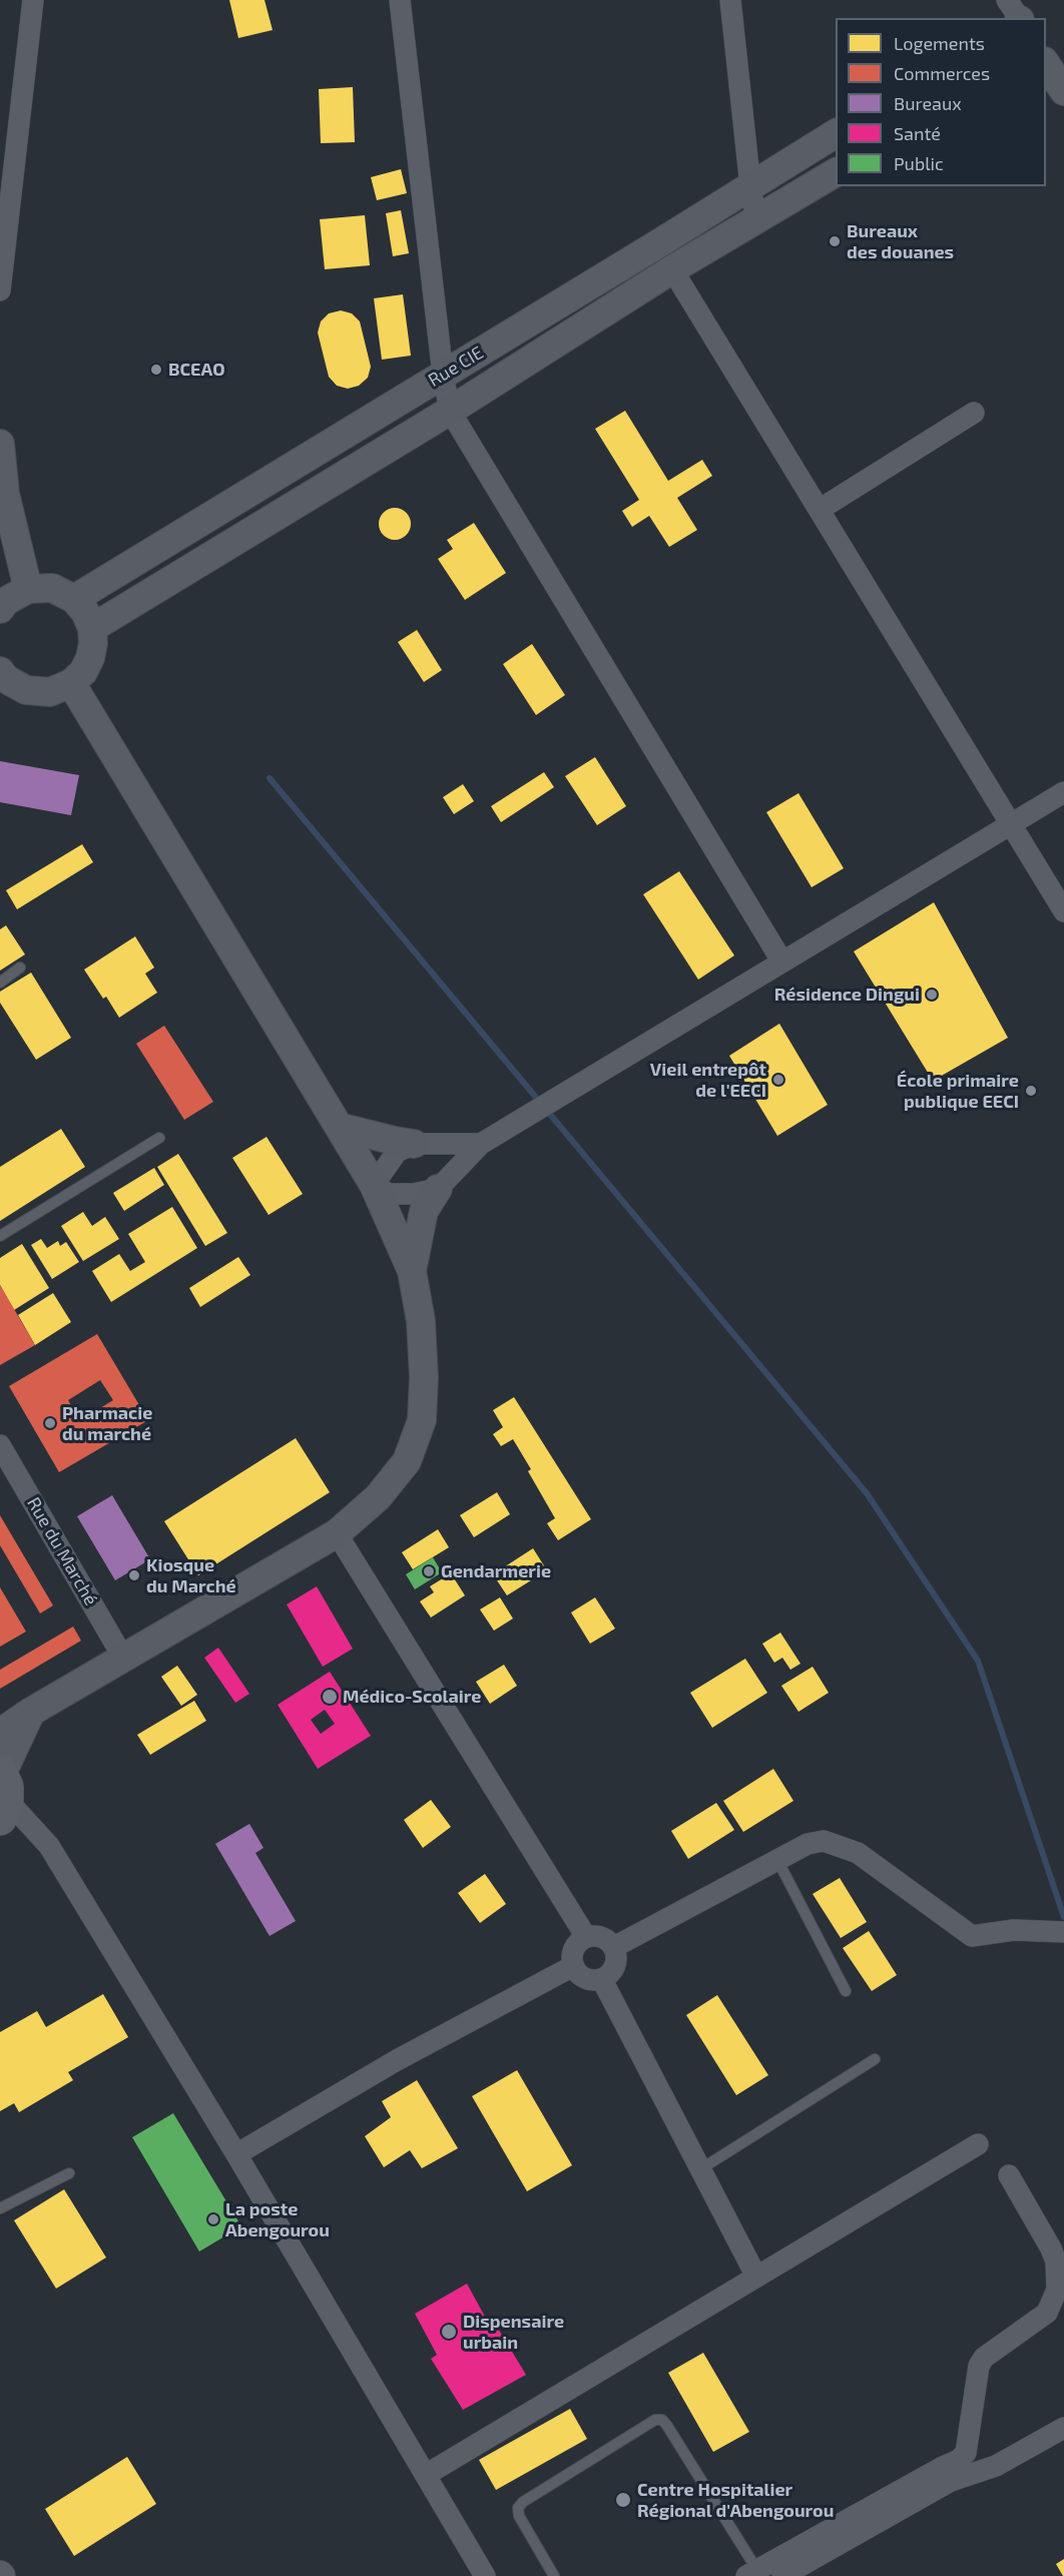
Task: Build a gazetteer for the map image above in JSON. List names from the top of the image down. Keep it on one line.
{"streets":{"street":["Rue CIE","Rue du Marché"]},"places":["Bureaux des douanes","BCEAO","Résidence Dingui","Vieil entrepôt de l'EECI","École primaire publique EECI","Pharmacie du marché","Gendarmerie","Kiosque du Marché","Médico-Scolaire","La poste Abengourou","Dispensaire urbain","Centre Hospitalier Régional d'Abengourou"],"legend":["Logements","Commerces","Bureaux","Santé","Public"]}
